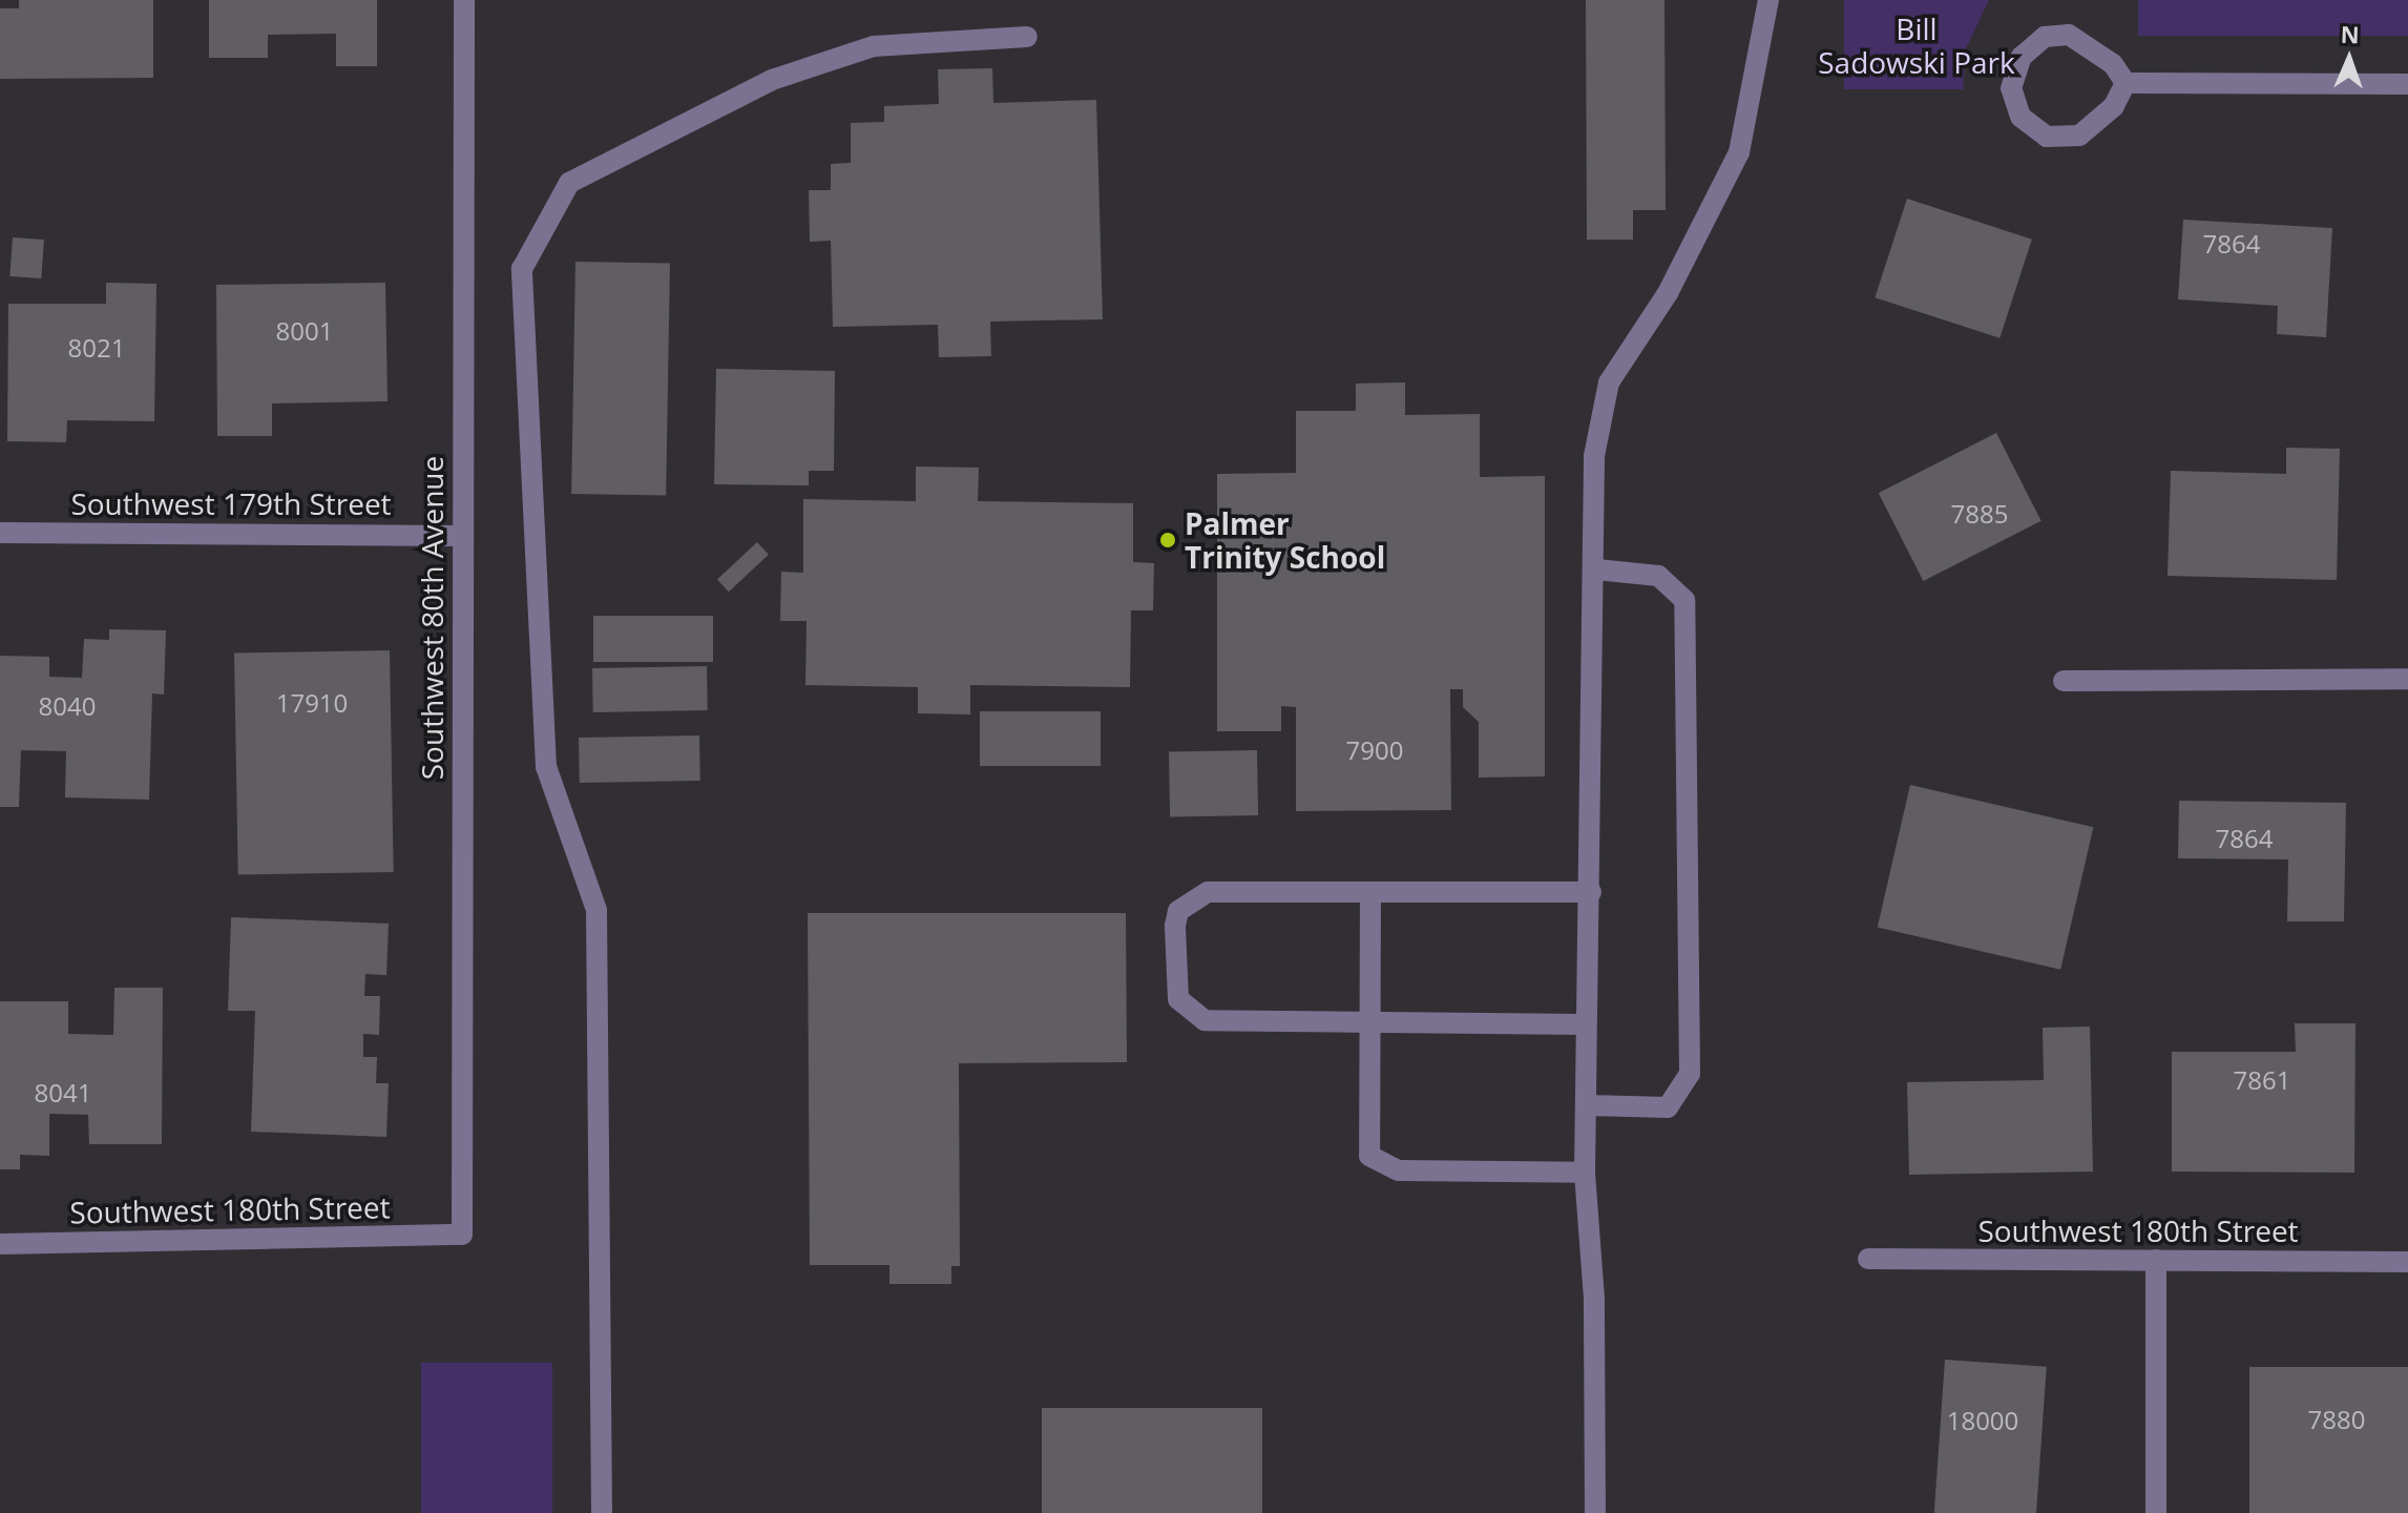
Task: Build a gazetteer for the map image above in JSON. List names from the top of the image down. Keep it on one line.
{"streets":{"street":["Southwest 179th Street","Southwest 80th Avenue","Southwest 180th Street"]},"crossings":[["Southwest 179th Street","Southwest 80th Avenue"],["Southwest 80th Avenue","Southwest 180th Street"]],"parks":["Bill Sadowski Park"],"places":["Palmer Trinity School"],"house_numbers":["7864","8001","8021","7885","17910","8040","7900","7864","7861","8041","7880","18000"],"north":"top"}
